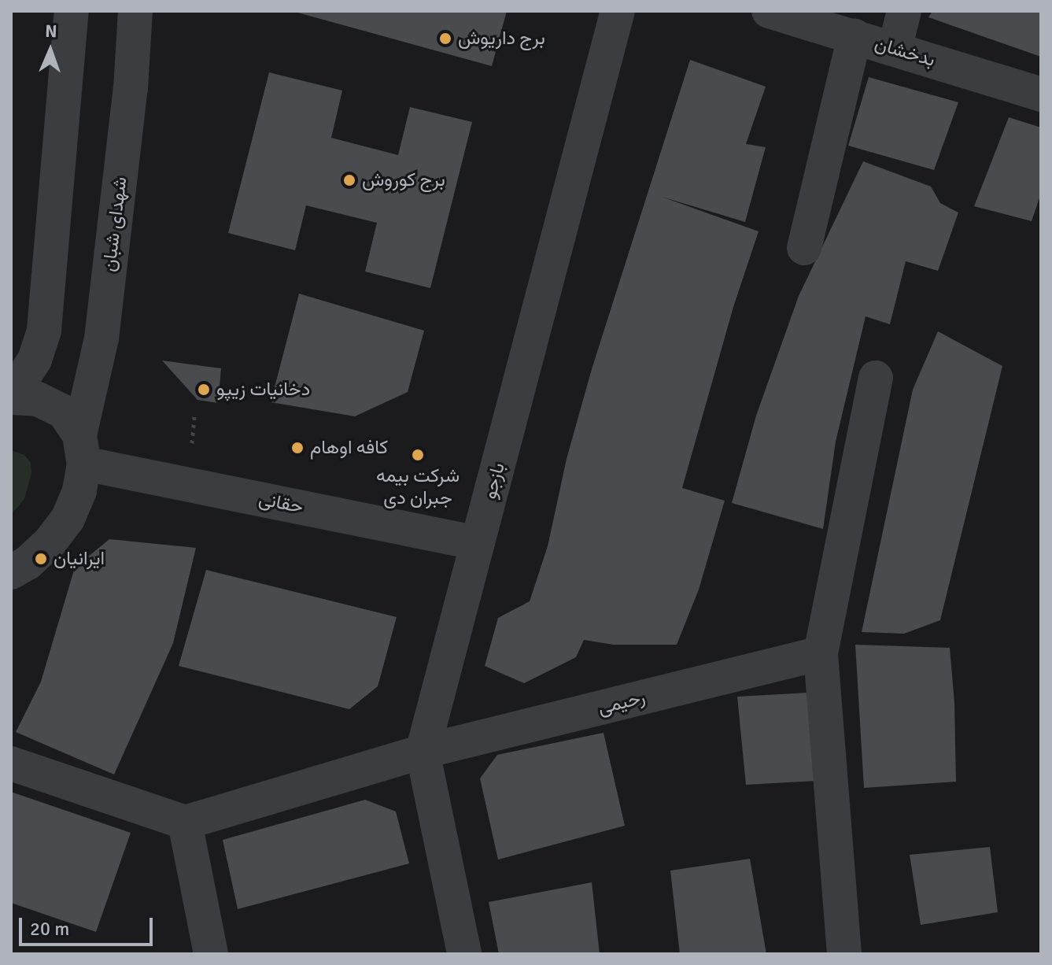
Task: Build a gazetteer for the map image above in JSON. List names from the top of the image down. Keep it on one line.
{"streets":{"street":["بدخشان","شهدای شبان","بازجو","حقانی","رحیمی"]},"crossings":[["شهدای شبان","حقانی"],["بازجو","حقانی"],["بازجو","رحیمی"]],"places":["برج داریوش","برج کوروش","دخانیات زیپو","کافه اوهام","شرکت بیمه جبران دی","ایرانیان"],"scale_bar":"20 m","north":"top"}
